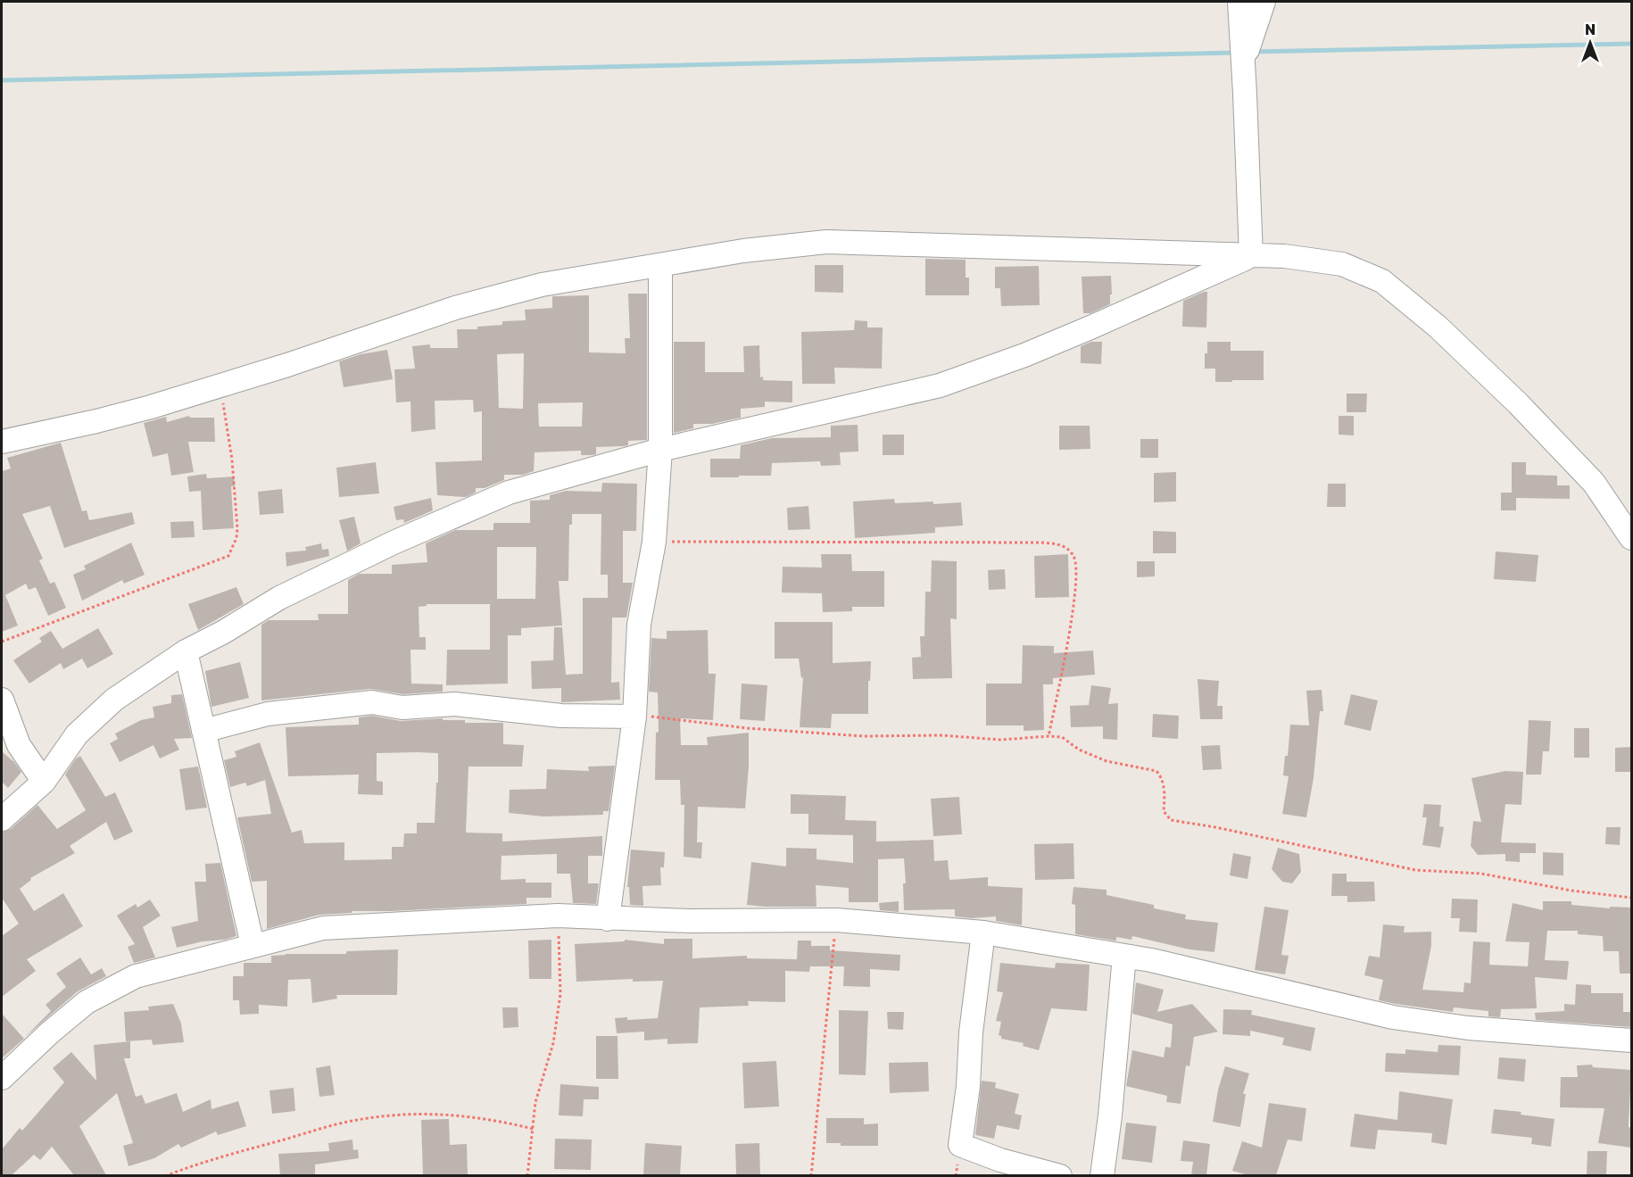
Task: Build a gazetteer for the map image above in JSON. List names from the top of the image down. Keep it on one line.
{"north":"top"}
